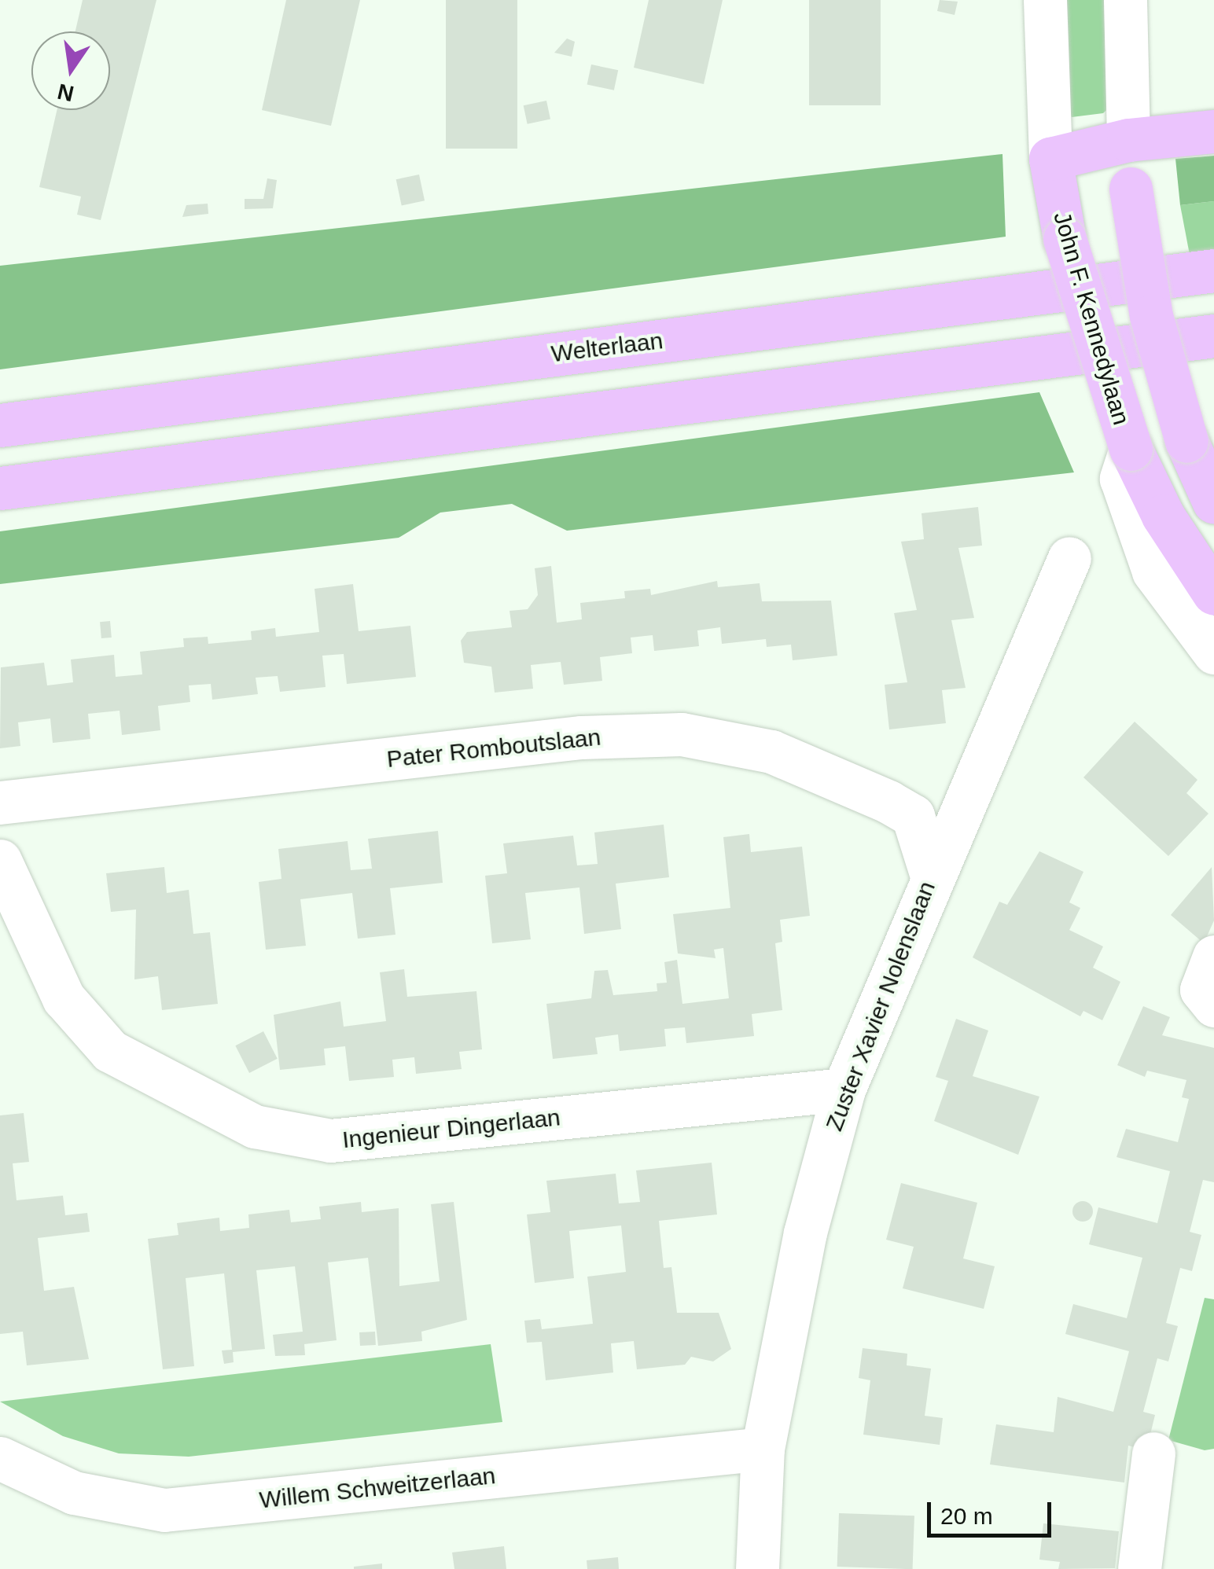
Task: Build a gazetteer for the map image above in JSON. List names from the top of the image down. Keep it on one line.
{"streets":{"main road":["John F. Kennedylaan","Welterlaan"],"street":["Pater Romboutslaan","Zuster Xavier Nolenslaan","Ingenieur Dingerlaan","Willem Schweitzerlaan"]},"crossings":[["Pater Romboutslaan","Zuster Xavier Nolenslaan"],["Zuster Xavier Nolenslaan","Ingenieur Dingerlaan"],["Zuster Xavier Nolenslaan","Willem Schweitzerlaan"]],"scale_bar":"20 m","north":"bottom"}
